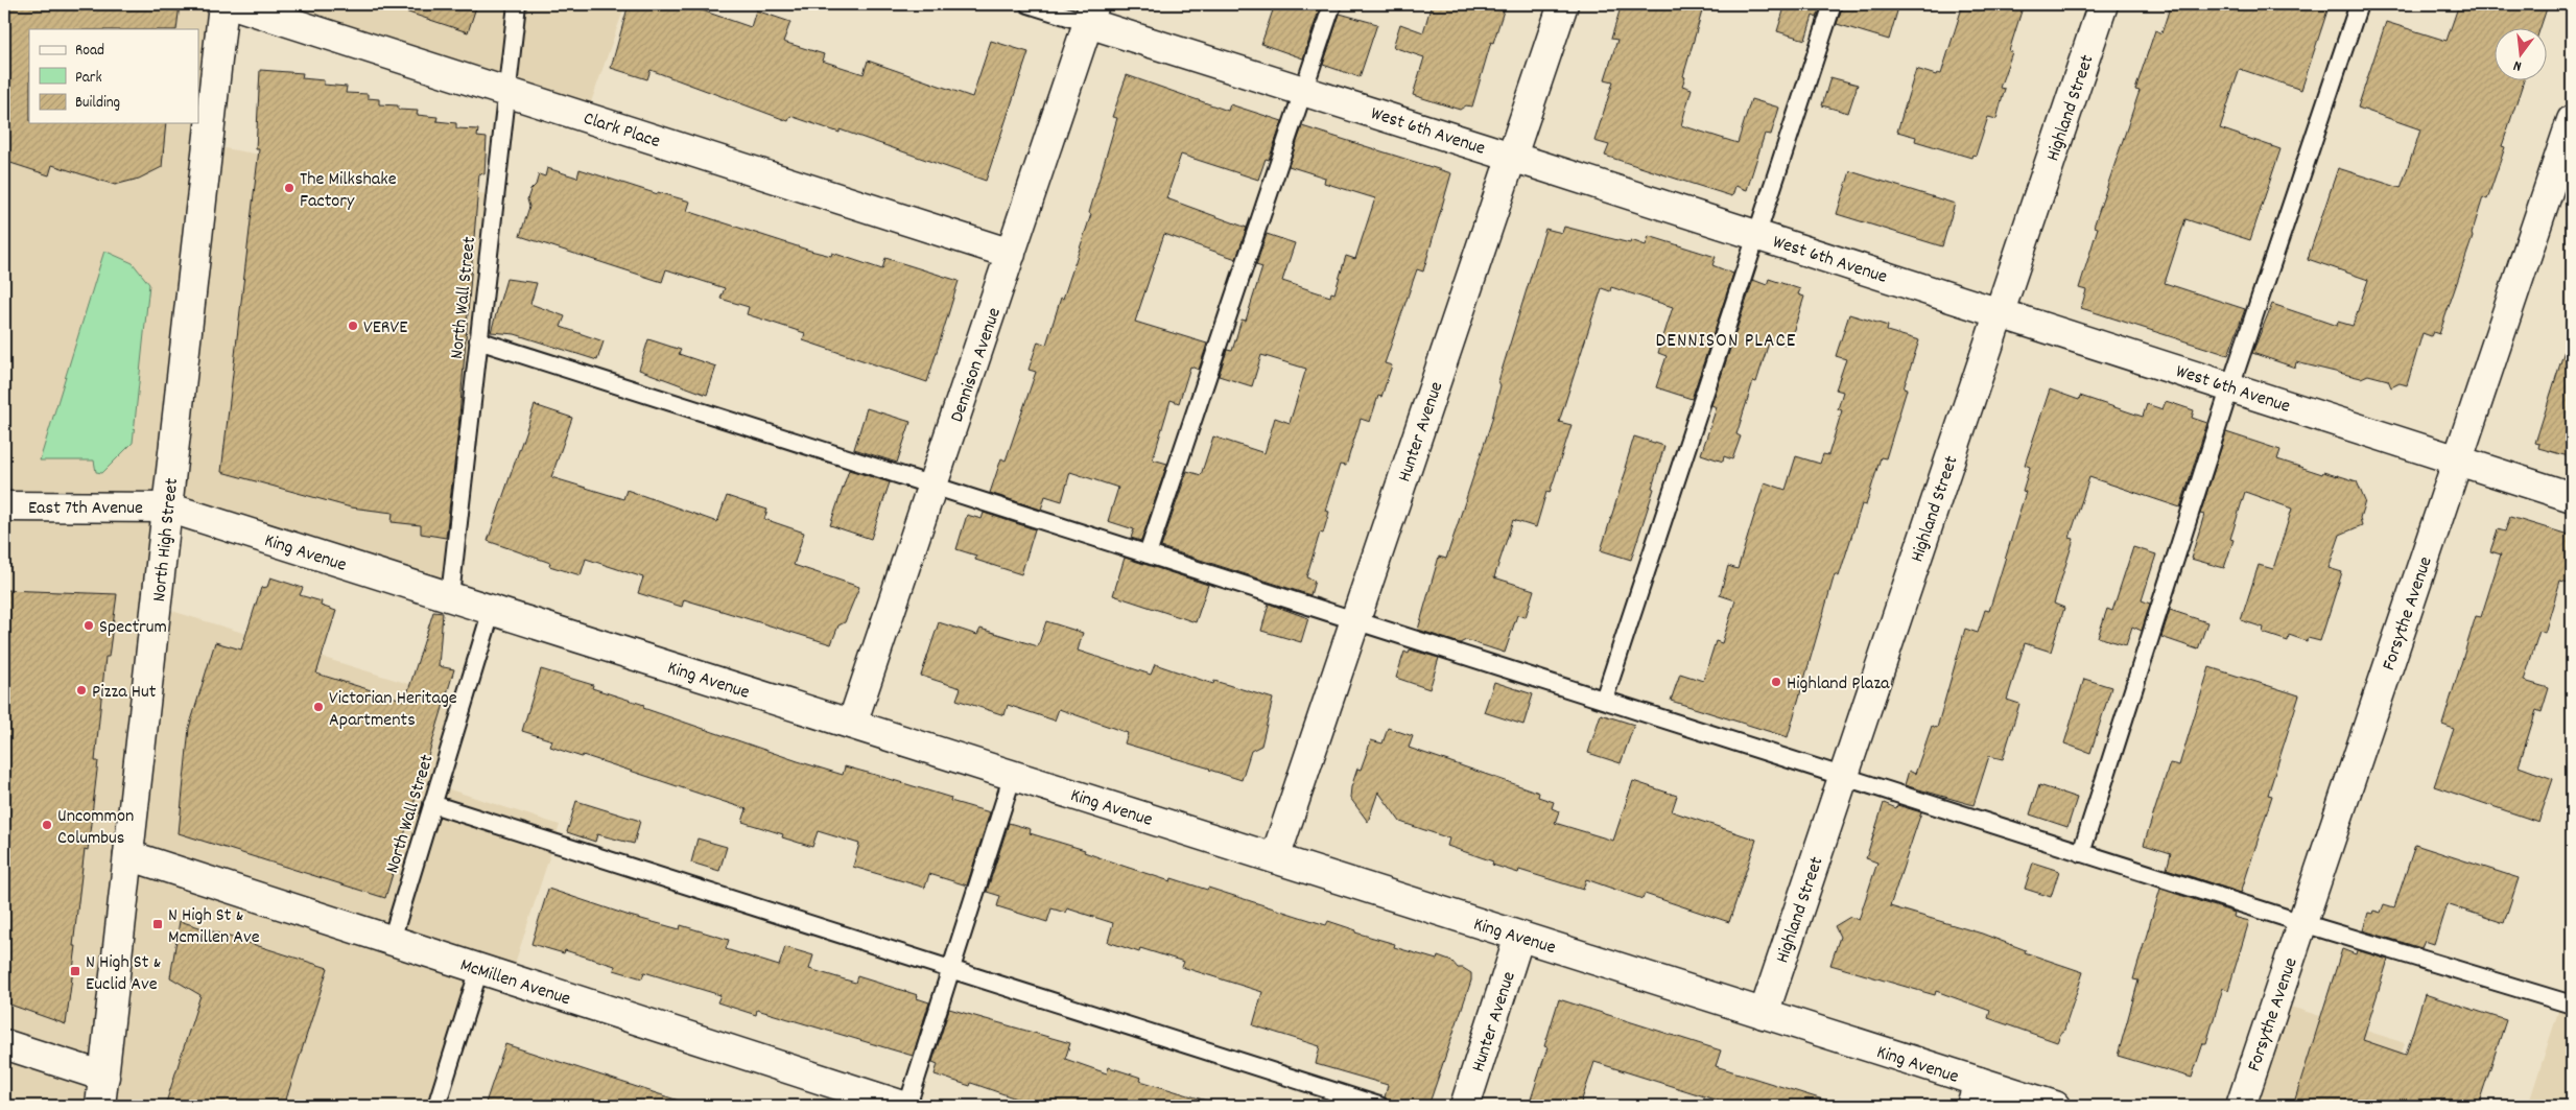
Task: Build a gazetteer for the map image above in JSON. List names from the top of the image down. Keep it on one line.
{"streets":{"street":["Highland Street","Clark Place","West 6th Avenue","Dennison Avenue","Hunter Avenue","East 7th Avenue","North High Street","King Avenue","Forsythe Avenue","McMillen Avenue"],"lane":["North Wall Street"]},"crossings":[["Highland Street","West 6th Avenue"],["Highland Street","King Avenue"],["Clark Place","North Wall Street"],["Clark Place","Dennison Avenue"],["West 6th Avenue","Dennison Avenue"],["West 6th Avenue","Hunter Avenue"],["West 6th Avenue","Forsythe Avenue"],["North Wall Street","King Avenue"],["North Wall Street","McMillen Avenue"],["Dennison Avenue","King Avenue"],["Hunter Avenue","King Avenue"],["East 7th Avenue","North High Street"],["East 7th Avenue","King Avenue"],["North High Street","King Avenue"],["North High Street","McMillen Avenue"]],"districts":["DENNISON PLACE"],"places":{"other":["The Milkshake Factory","VERVE","Spectrum","Highland Plaza","Pizza Hut","Victorian Heritage Apartments","Uncommon Columbus"],"transit":["N High St & Mcmillen Ave","N High St & Euclid Ave"]},"legend":["Road","Park","Building"],"north":"bottom"}
